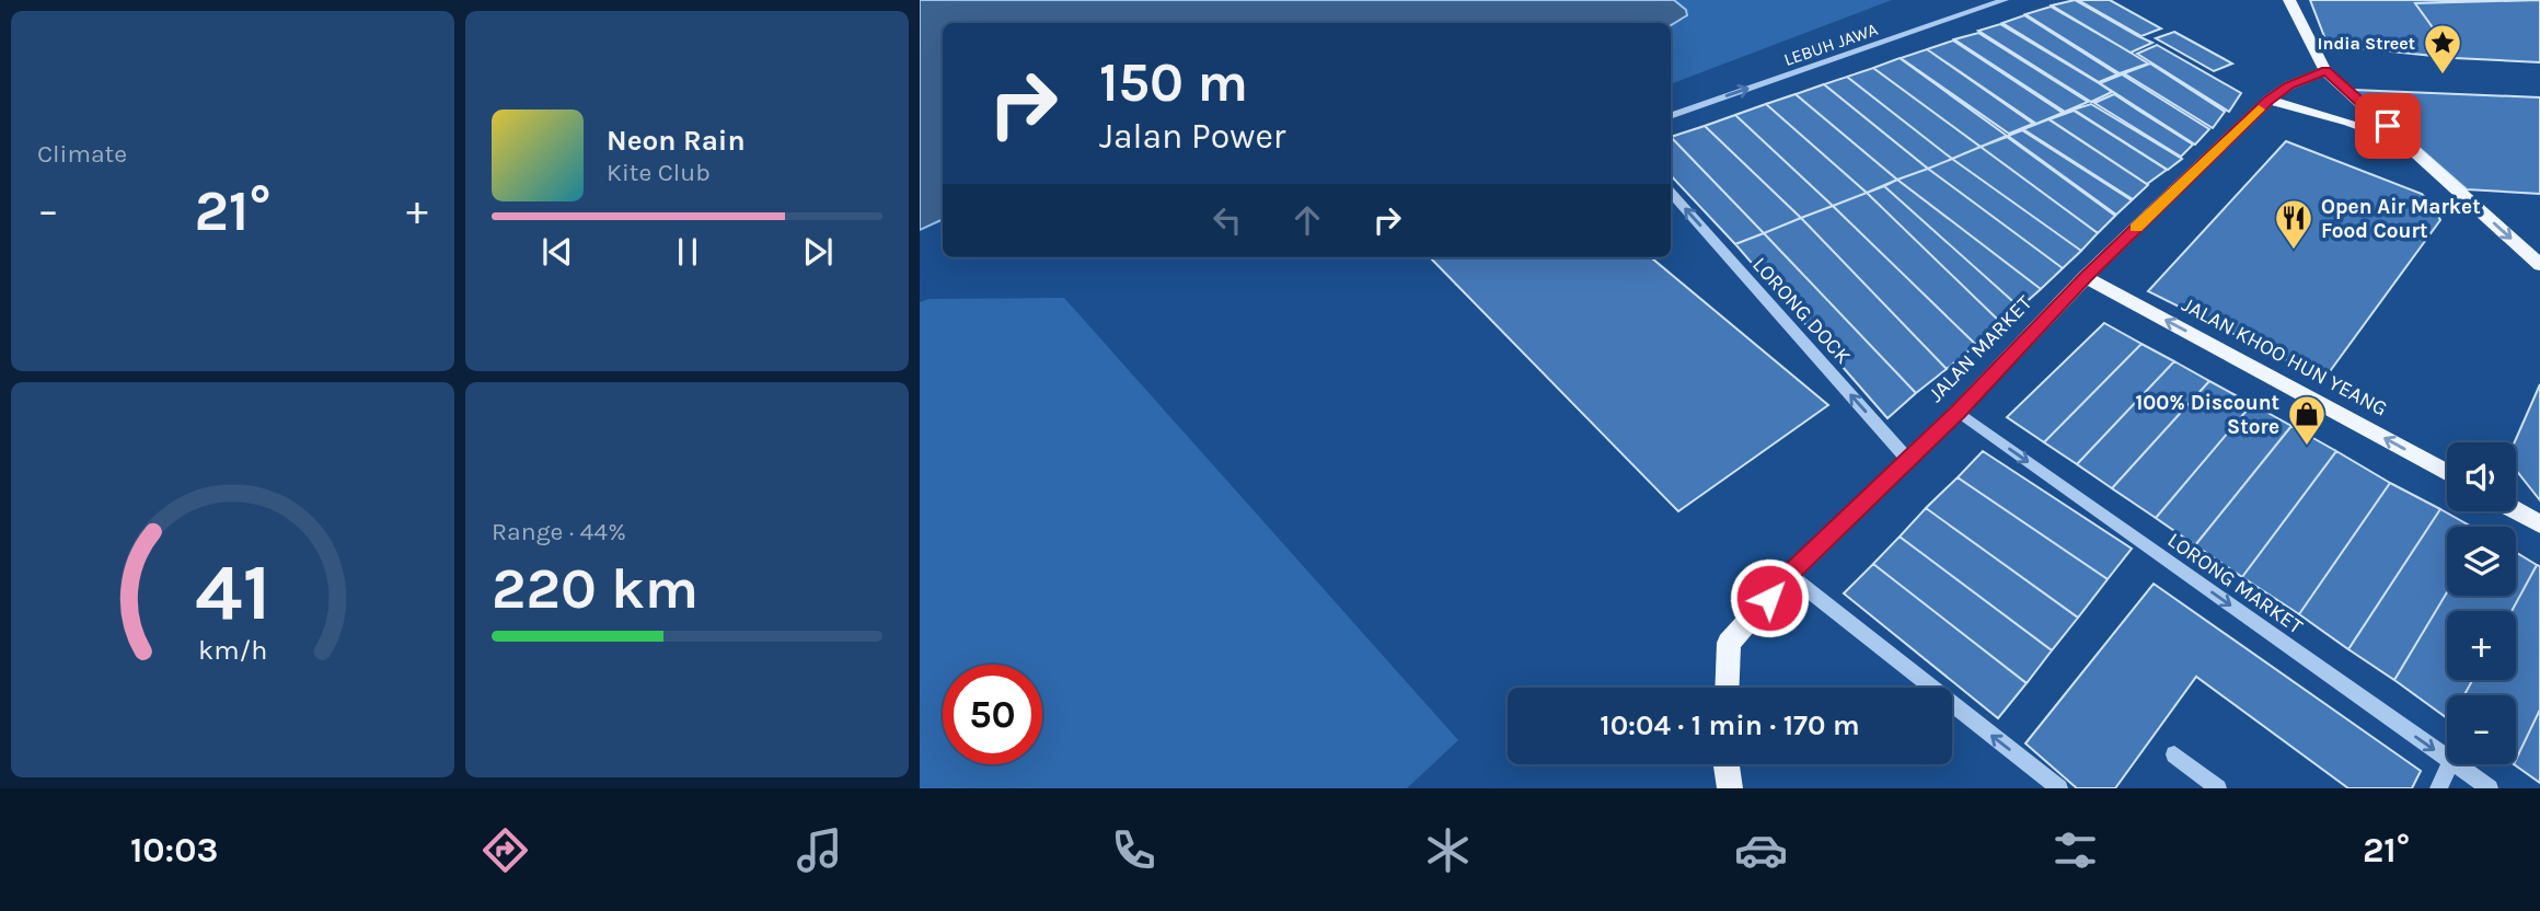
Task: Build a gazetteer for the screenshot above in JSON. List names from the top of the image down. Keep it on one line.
{"streets":{"main road":["JALAN MARKET","JALAN KHOO HUN YEANG"],"street":["LEBUH JAWA","LORONG DOCK","LORONG MARKET"]},"crossings":[["LORONG DOCK","JALAN MARKET"],["JALAN MARKET","JALAN KHOO HUN YEANG"],["JALAN MARKET","LORONG MARKET"]],"one_way":["LEBUH JAWA","LORONG DOCK","JALAN KHOO HUN YEANG","LORONG MARKET"],"places":{"place":["India Street"],"restaurant":["Open Air Market Food Court"],"shop":["100% Discount Store"]},"page":{"tile":["Climate",["Range · 44%","220 km"]],"turn":["150 m","Jalan Power"],"song":["Neon Rain","Kite Club"],"heat":["−","21°","+"],"map_buttons":["+","−"],"limit":"50","trip":"10:04 · 1 min · 170 m","tabs":["10:03","21°"],"gauge":["41","km/h"]}}
